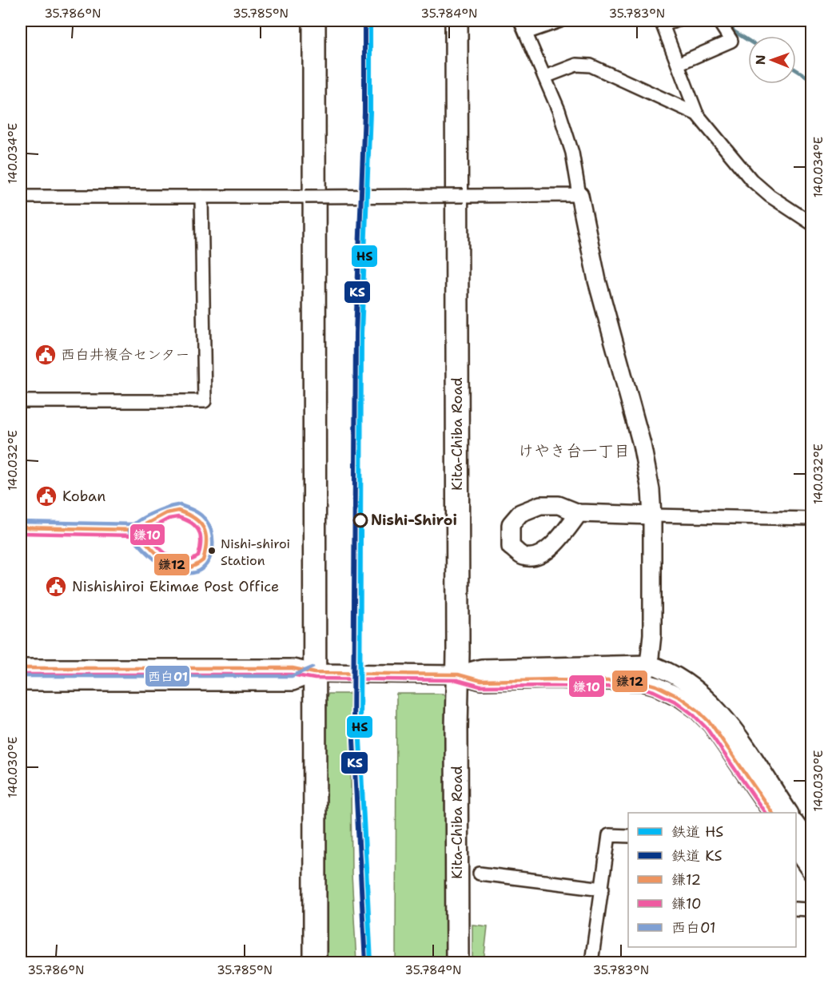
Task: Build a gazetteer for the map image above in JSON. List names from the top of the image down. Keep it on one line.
{"streets":{"highway":["Kita-Chiba Road"]},"districts":["けやき台一丁目"],"places":{"public building":["西白井複合センター","Koban","Nishishiroi Ekimae Post Office"],"other":["Nishi-Shiroi","Nishi-shiroi Station"]},"lines":["rail line HS","rail line KS","transit line 西白01","transit line 鎌12","transit line 鎌10"],"legend":["鉄道 HS","鉄道 KS","鎌12","鎌10","西白01"],"north":"left","coordinates":["35.786°N","35.785°N","35.784°N","35.783°N","140.034°E","140.032°E","140.030°E"]}
